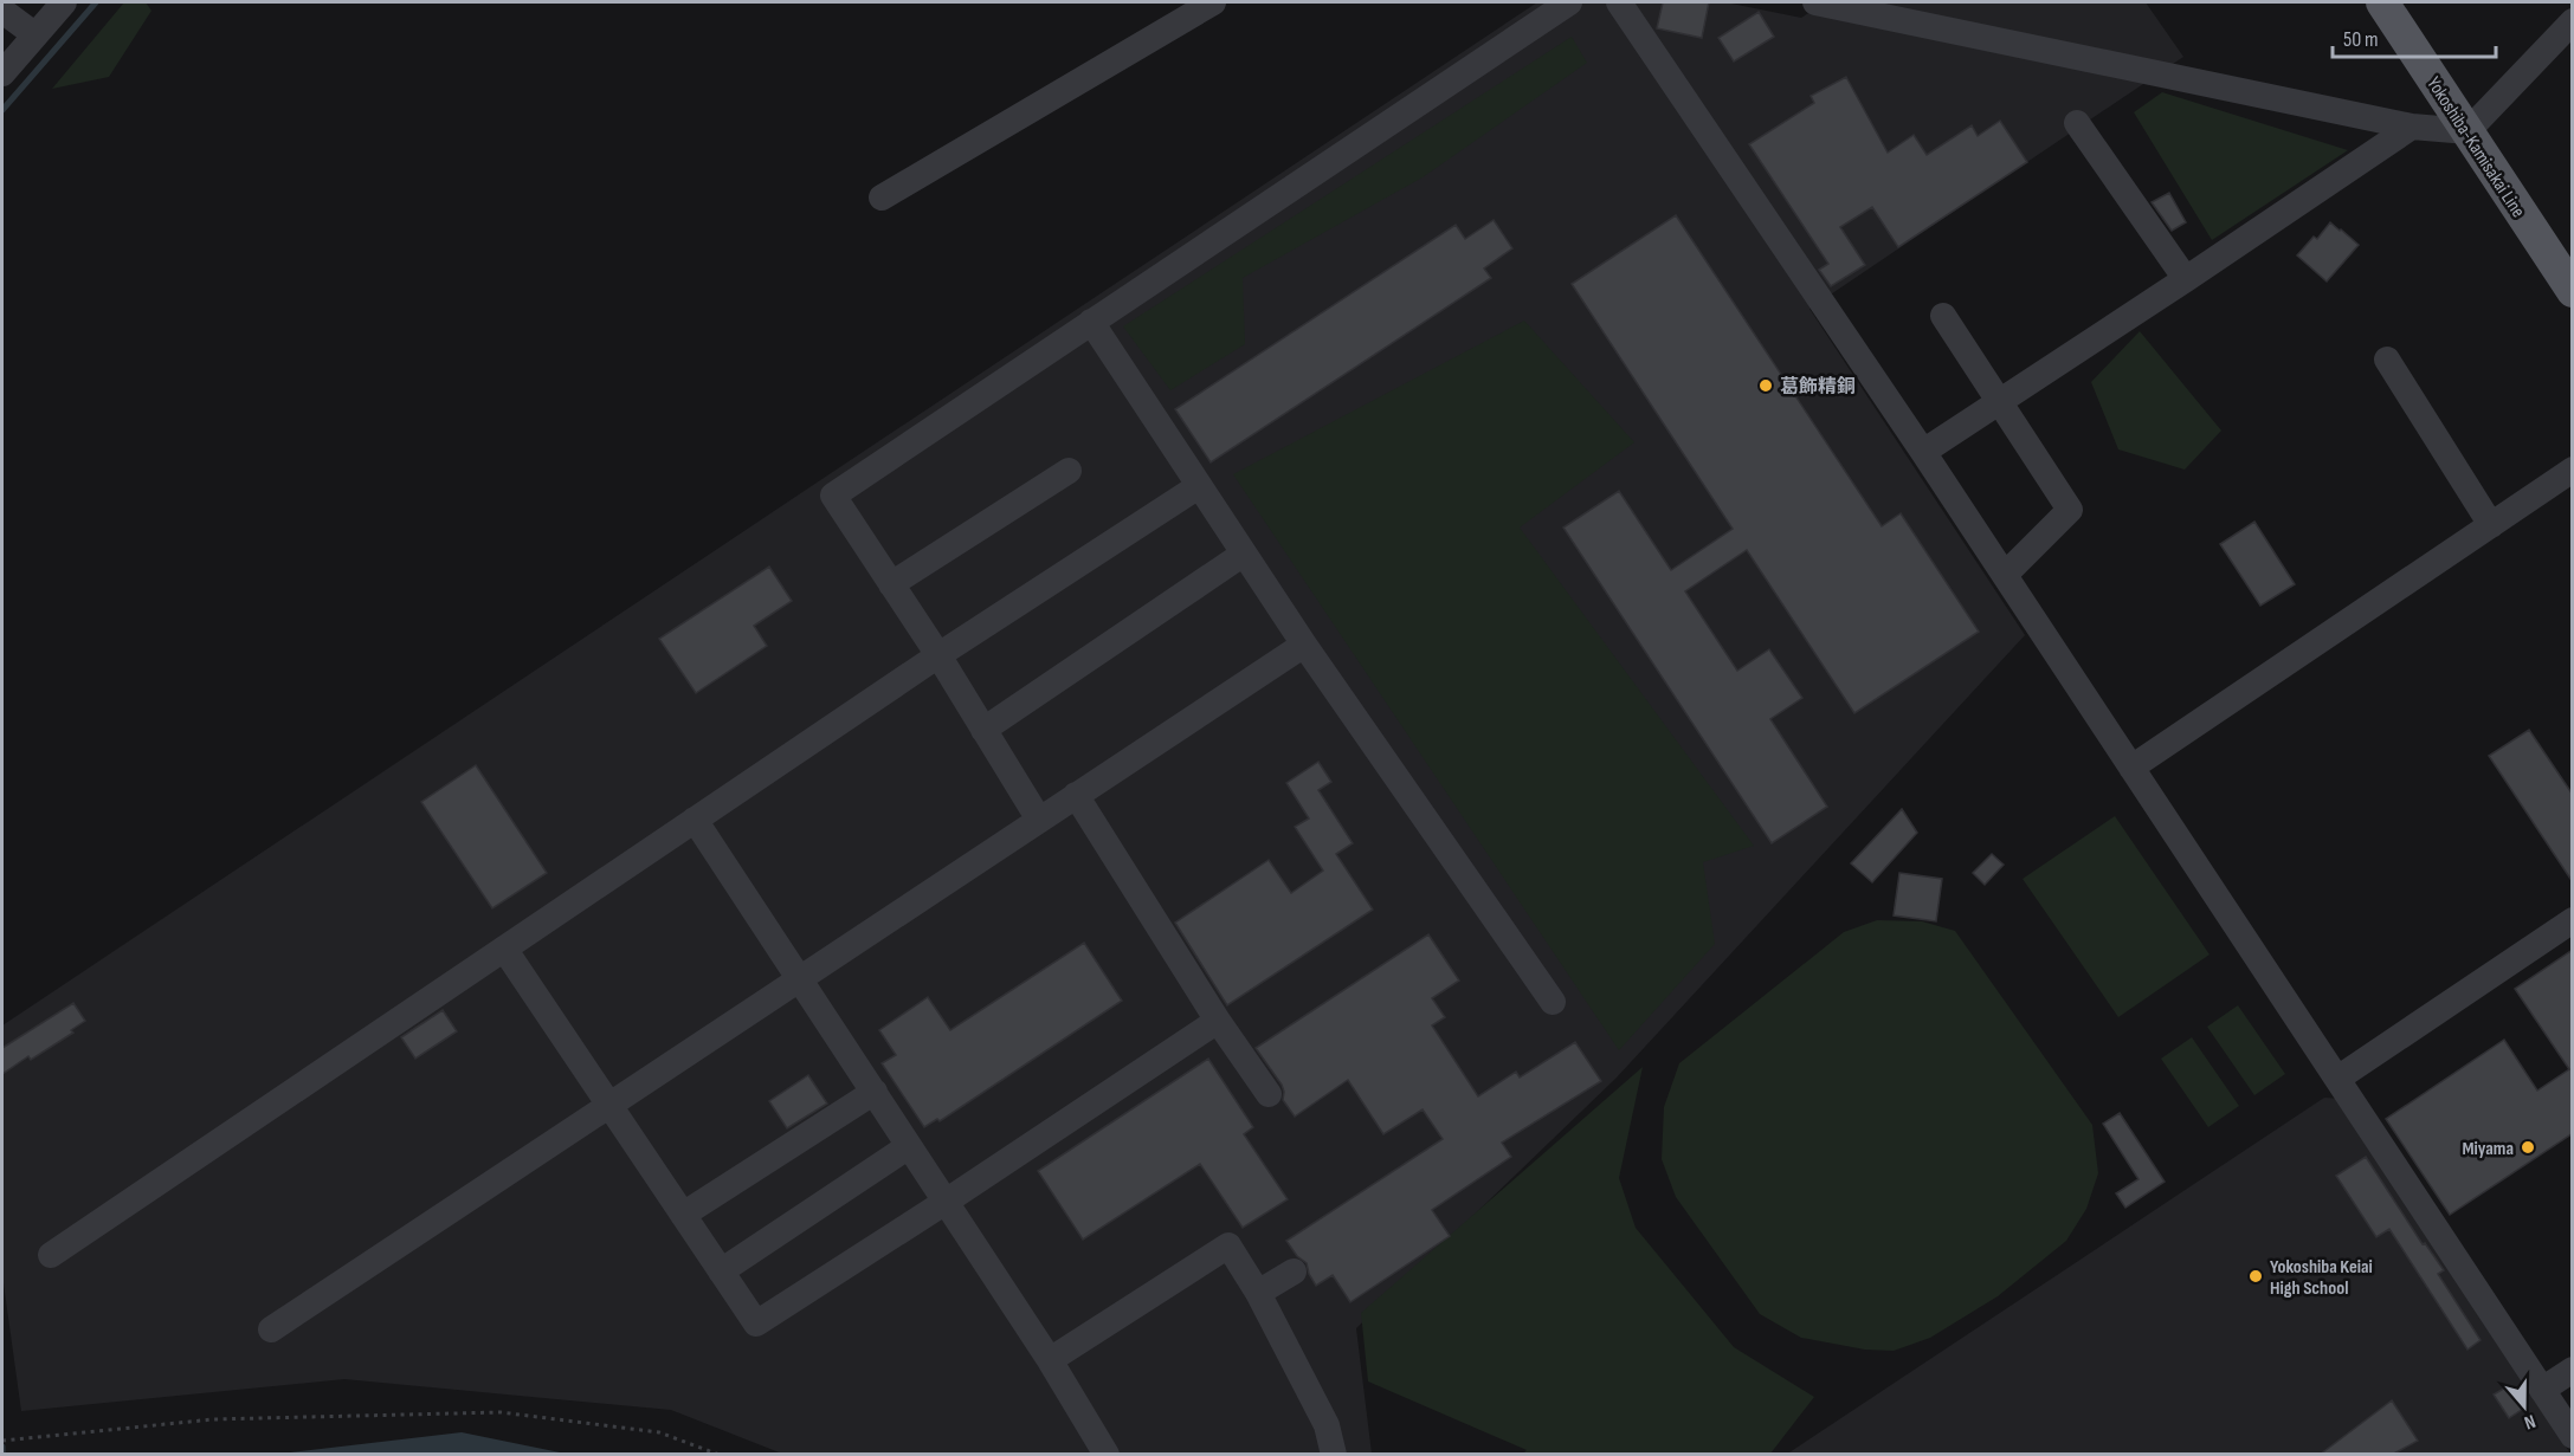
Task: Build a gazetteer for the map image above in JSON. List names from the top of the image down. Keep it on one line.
{"streets":{"main road":["Yokoshiba-Kamisakai Line"]},"places":["葛飾精銅","Miyama","Yokoshiba Keiai High School"],"scale_bar":"50 m","north":"bottom"}
